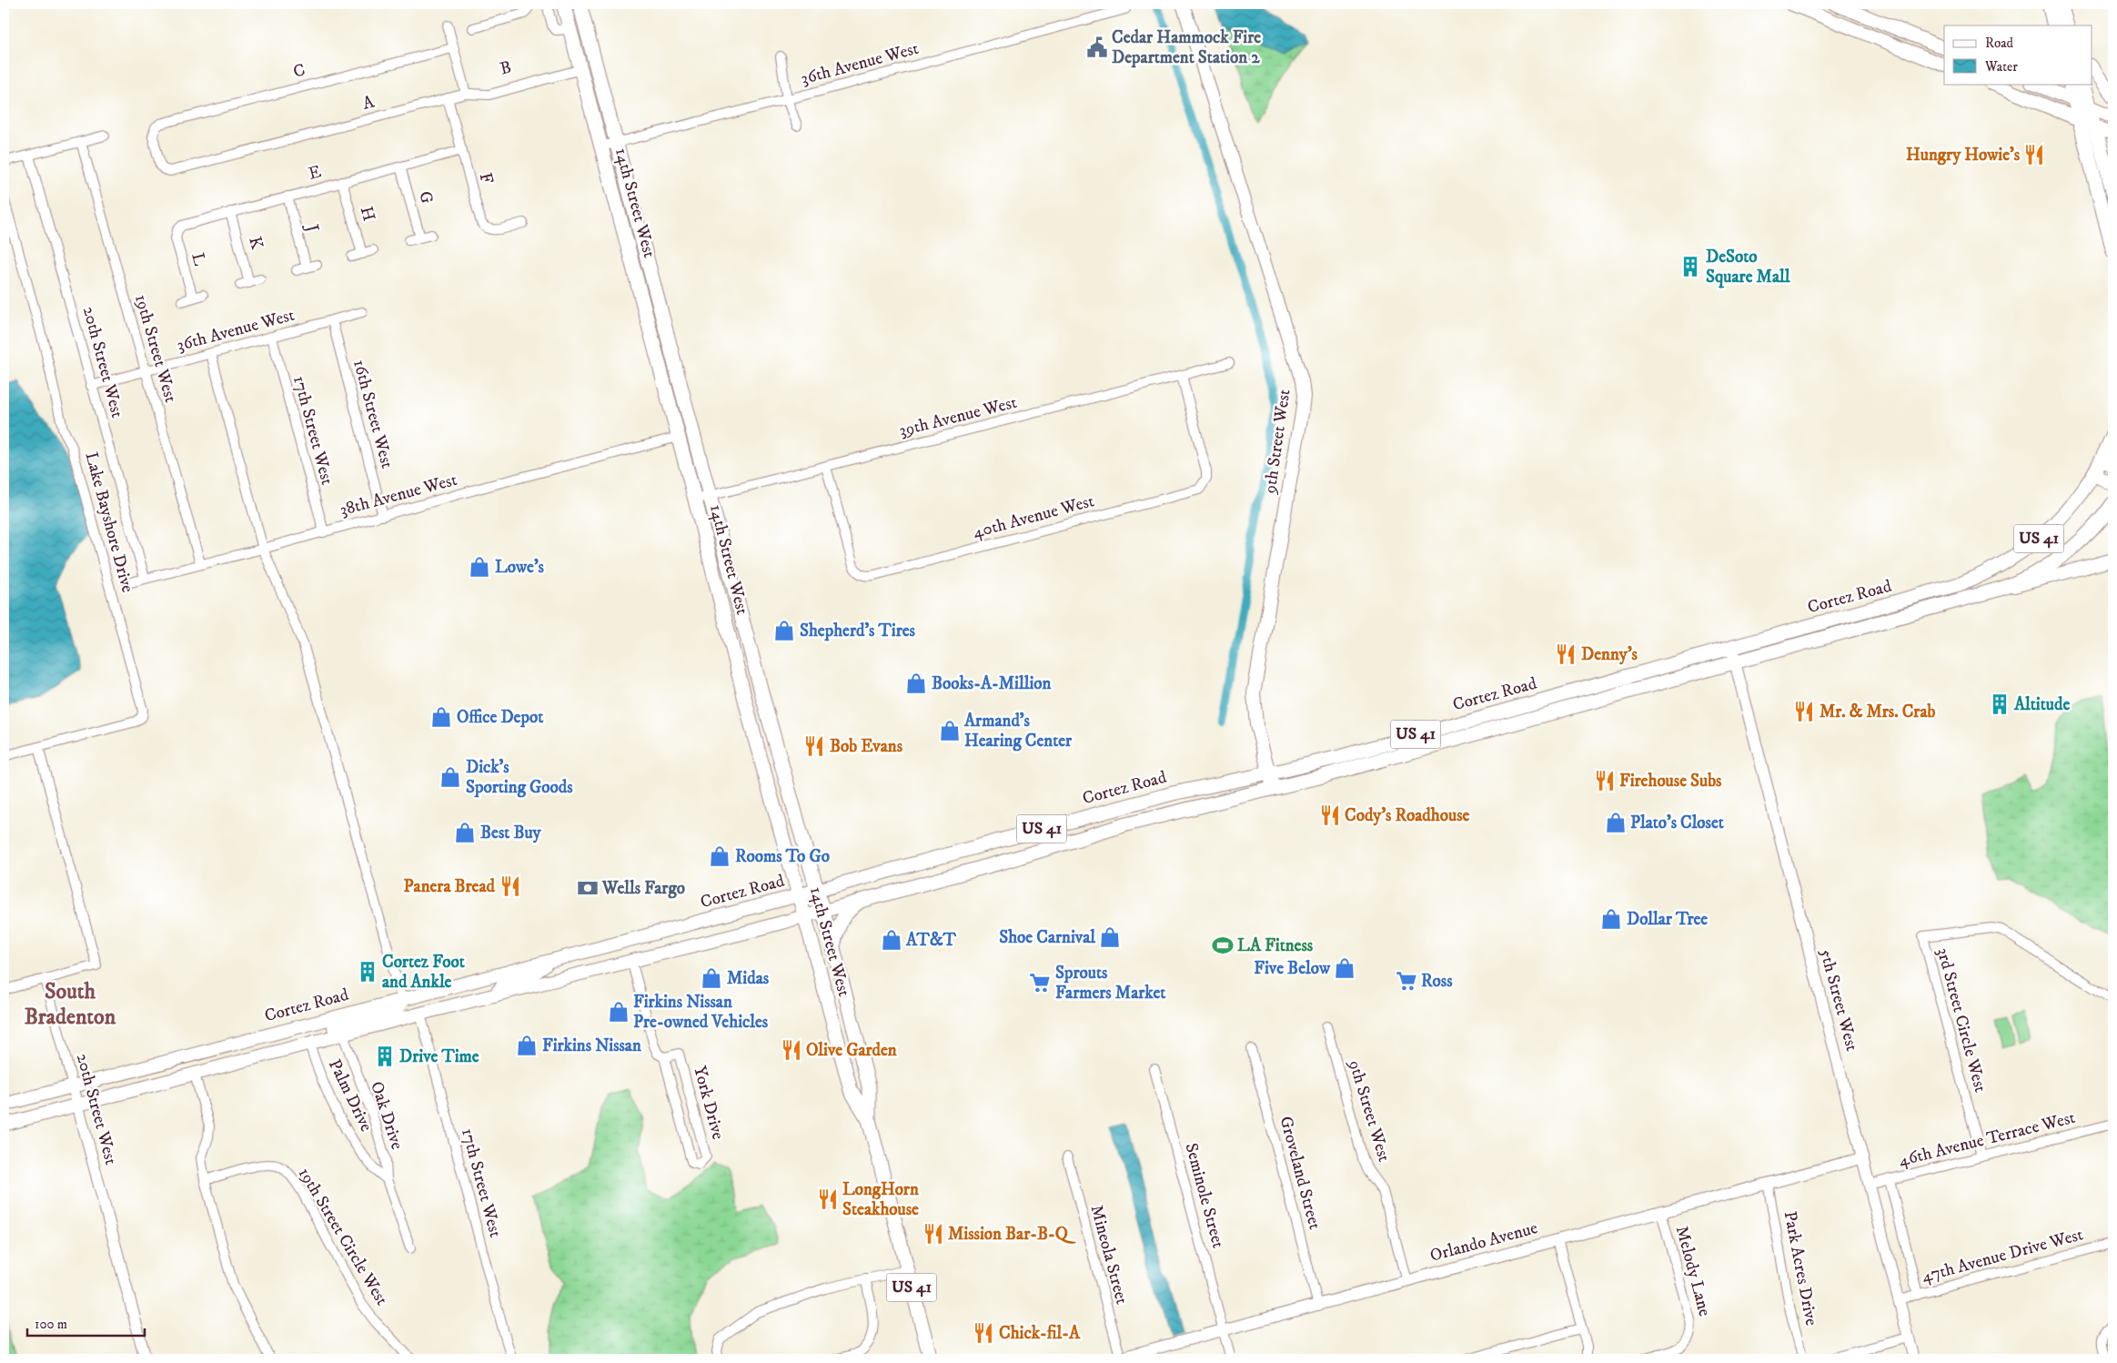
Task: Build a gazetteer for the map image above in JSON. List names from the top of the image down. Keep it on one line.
{"streets":{"main road":["14th Street West","9th Street West","US 41","Cortez Road"],"street":["36th Avenue West","C","A","E","F","G","H","J","K","L","19th Street West","20th Street West","16th Street West","39th Avenue West","17th Street West","38th Avenue West","40th Avenue West","Lake Bayshore Drive","5th Street West","3rd Street Circle West","Palm Drive","York Drive","Oak Drive","46th Avenue Terrace West","Groveland Street","Seminole Street","19th Street Circle West","Orlando Avenue","Mineola Street","47th Avenue Drive West","Park Acres Drive","Melody Lane"]},"crossings":[["36th Avenue West","14th Street West"],["36th Avenue West","19th Street West"],["36th Avenue West","20th Street West"],["36th Avenue West","16th Street West"],["36th Avenue West","17th Street West"],["C","A"],["A","F"],["A","14th Street West"],["E","F"],["E","G"],["E","H"],["E","J"],["E","K"],["E","L"],["14th Street West","39th Avenue West"],["14th Street West","38th Avenue West"],["14th Street West","US 41"],["14th Street West","Cortez Road"],["19th Street West","38th Avenue West"],["20th Street West","38th Avenue West"],["20th Street West","Cortez Road"],["16th Street West","38th Avenue West"],["39th Avenue West","40th Avenue West"],["17th Street West","38th Avenue West"],["17th Street West","Cortez Road"],["9th Street West","Cortez Road"],["9th Street West","Orlando Avenue"],["US 41","Cortez Road"],["Cortez Road","5th Street West"],["Cortez Road","Palm Drive"],["Cortez Road","York Drive"],["Cortez Road","Oak Drive"],["5th Street West","46th Avenue Terrace West"],["5th Street West","Orlando Avenue"],["5th Street West","47th Avenue Drive West"],["3rd Street Circle West","46th Avenue Terrace West"],["Palm Drive","Oak Drive"],["Groveland Street","Orlando Avenue"],["Seminole Street","Orlando Avenue"],["Orlando Avenue","Mineola Street"],["Orlando Avenue","Park Acres Drive"],["Orlando Avenue","Melody Lane"]],"districts":["South Bradenton"],"places":{"public building":["Cedar Hammock Fire Department Station 2"],"restaurant":["Hungry Howie's","Denny's","Mr. & Mrs. Crab","Bob Evans","Firehouse Subs","Cody's Roadhouse","Panera Bread","Olive Garden","LongHorn Steakhouse","Mission Bar-B-Q","Chick-fil-A"],"building":["DeSoto Square Mall","Altitude","Cortez Foot and Ankle","Drive Time"],"shop":["Lowe's","Shepherd's Tires","Books-A-Million","Office Depot","Armand's Hearing Center","Dick's Sporting Goods","Plato's Closet","Best Buy","Rooms To Go","Dollar Tree","Shoe Carnival","AT&T","Five Below","Midas","Firkins Nissan Pre-owned Vehicles","Firkins Nissan"],"bank":["Wells Fargo"],"sports":["LA Fitness"],"supermarket":["Ross","Sprouts Farmers Market"]},"legend":["Road","Water"],"scale_bar":"100 m"}
